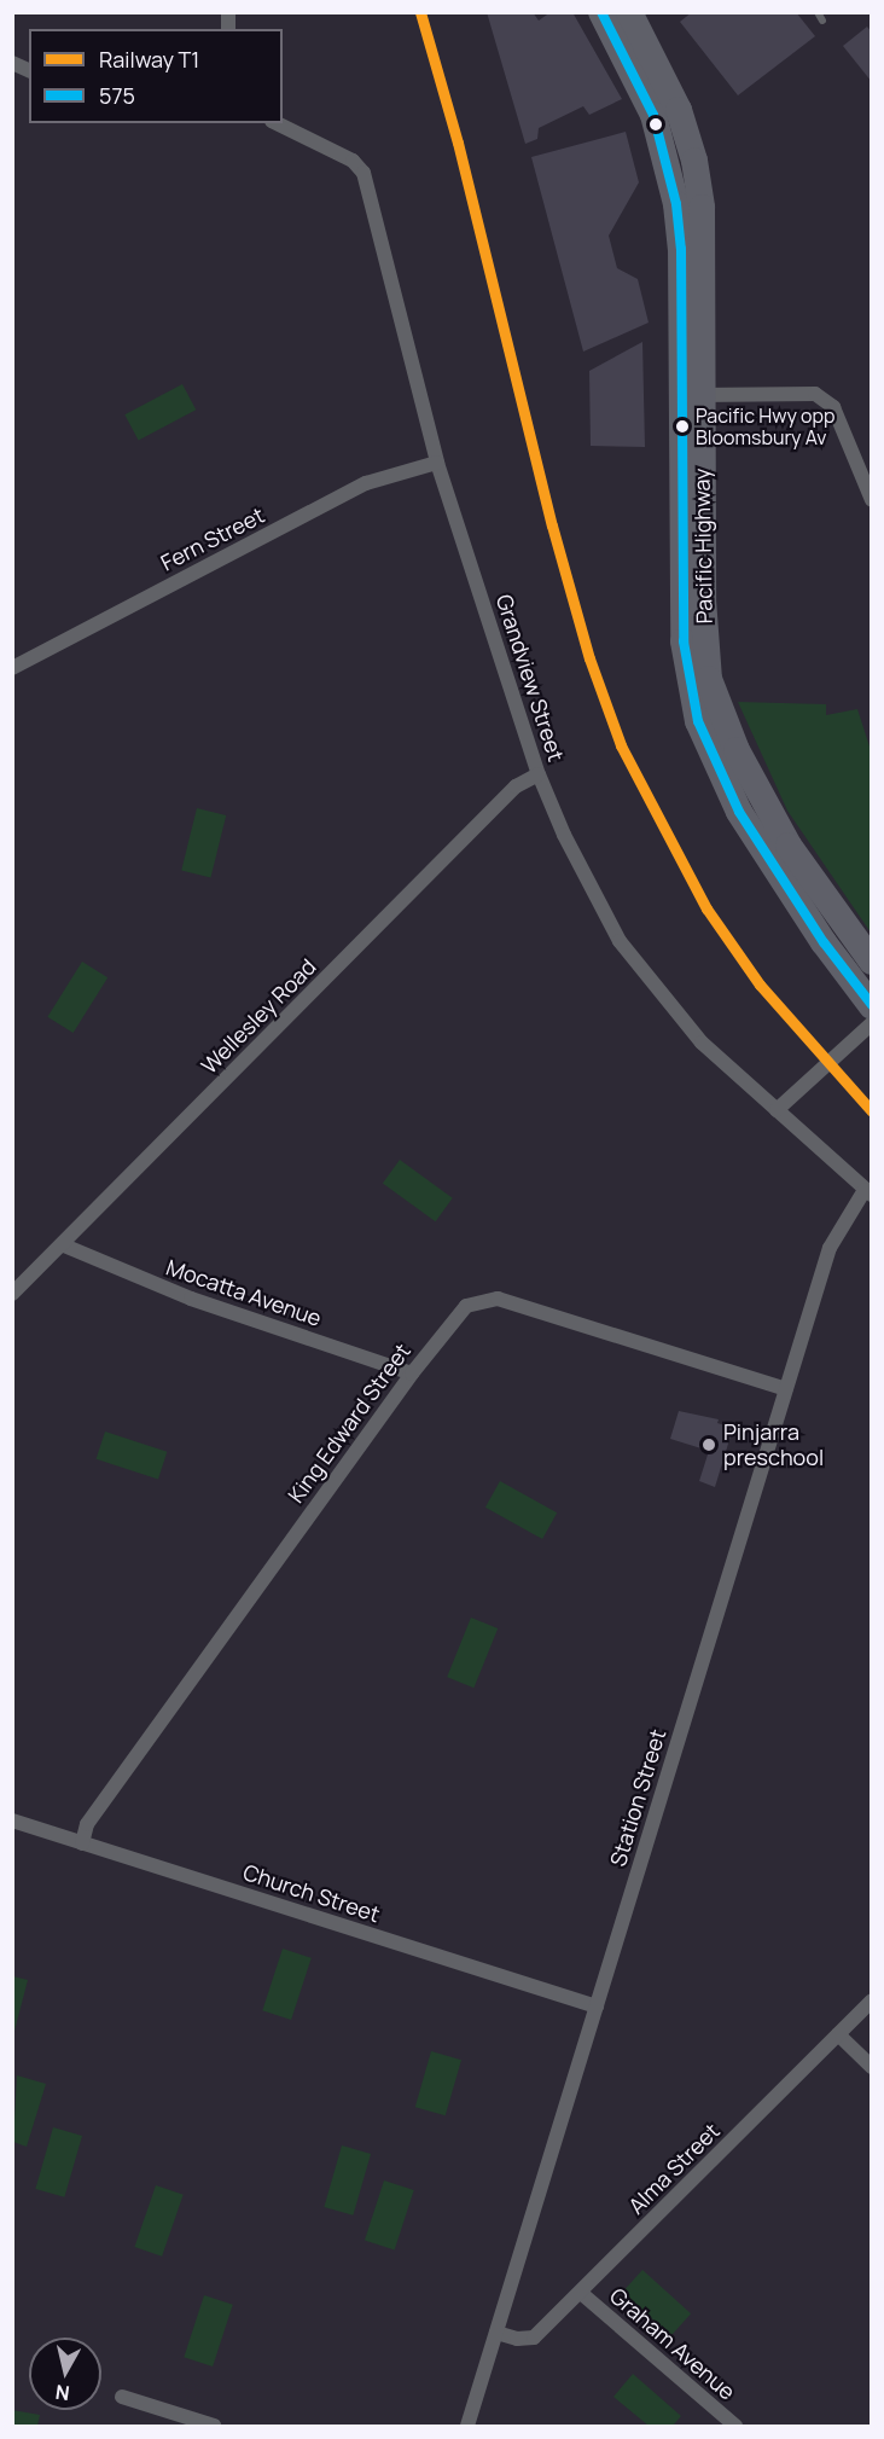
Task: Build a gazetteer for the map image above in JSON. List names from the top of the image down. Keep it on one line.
{"streets":{"highway":["Pacific Highway"],"street":["Fern Street","Grandview Street","Wellesley Road","Mocatta Avenue","King Edward Street","Station Street","Church Street","Alma Street","Graham Avenue"]},"crossings":[["Fern Street","Grandview Street"],["Grandview Street","Wellesley Road"],["Grandview Street","Station Street"],["Wellesley Road","Mocatta Avenue"],["Mocatta Avenue","King Edward Street"],["King Edward Street","Station Street"],["King Edward Street","Church Street"],["Station Street","Church Street"],["Station Street","Alma Street"],["Alma Street","Graham Avenue"]],"places":["Pacific Hwy opp Bloomsbury Av","Pinjarra preschool"],"lines":["rail line T1","transit line 575"],"legend":["Railway T1","575"],"north":"bottom"}
